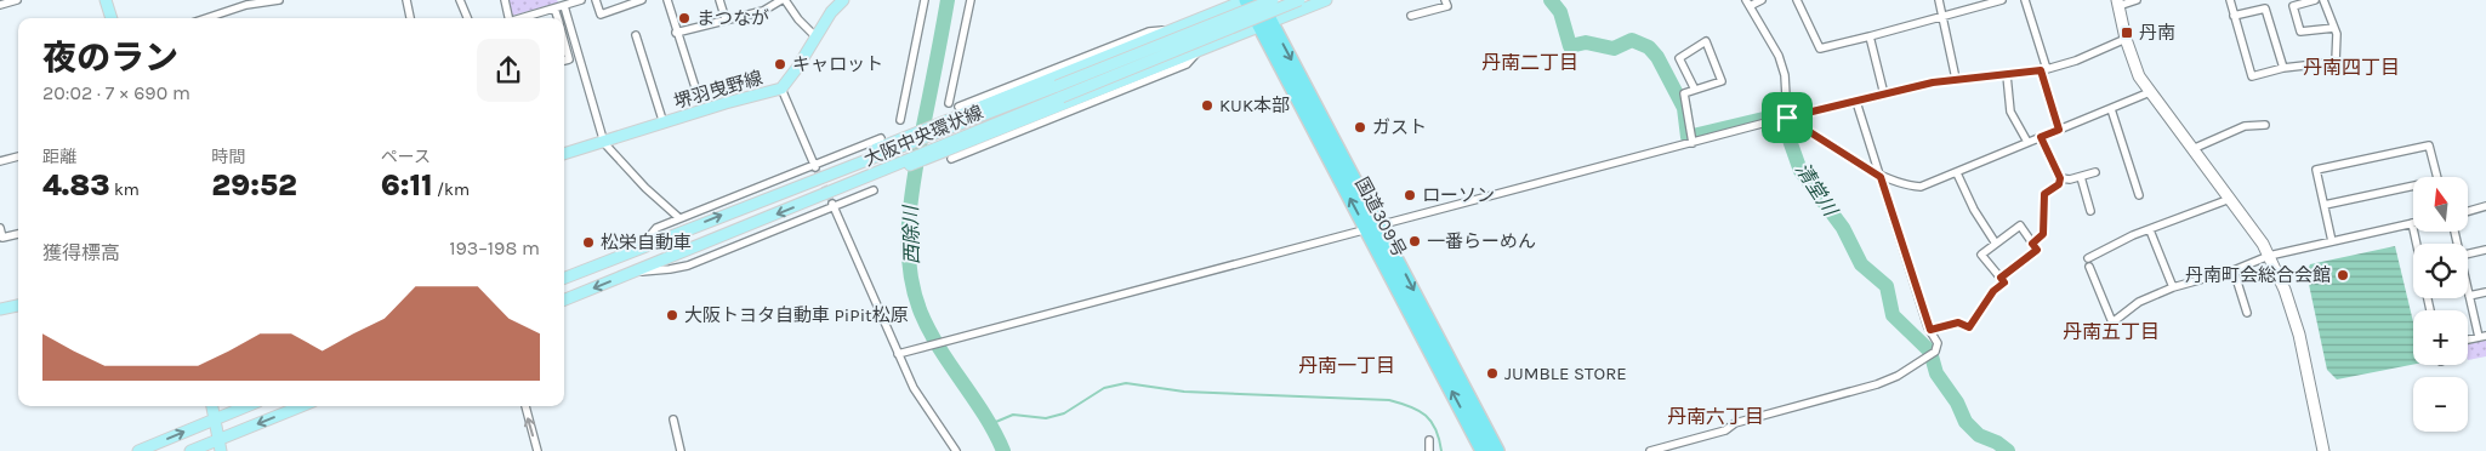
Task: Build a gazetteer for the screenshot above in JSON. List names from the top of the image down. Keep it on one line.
{"streets":{"highway":["国道309号"],"main road":["堺羽曳野線","大阪中央環状線"]},"districts":["丹南二丁目","丹南四丁目","丹南五丁目","丹南一丁目","丹南六丁目"],"water":["清堂川","西除川"],"places":{"other":["まつなが","キャロット","KUK本部","ガスト","ローソン","一番らーめん","松栄自動車","丹南町会総合会館","大阪トヨタ自動車 PiPit松原","JUMBLE STORE"],"transit":["丹南"]},"north":"top","page":{"heading":["夜のラン","20:02 · 7 × 690 m"],"stats":[["距離","4.83 km"],["時間","29:52"],["ペース","6:11 /km"]],"map_buttons":["+","−"],"chart":["獲得標高","193–198 m"]}}
